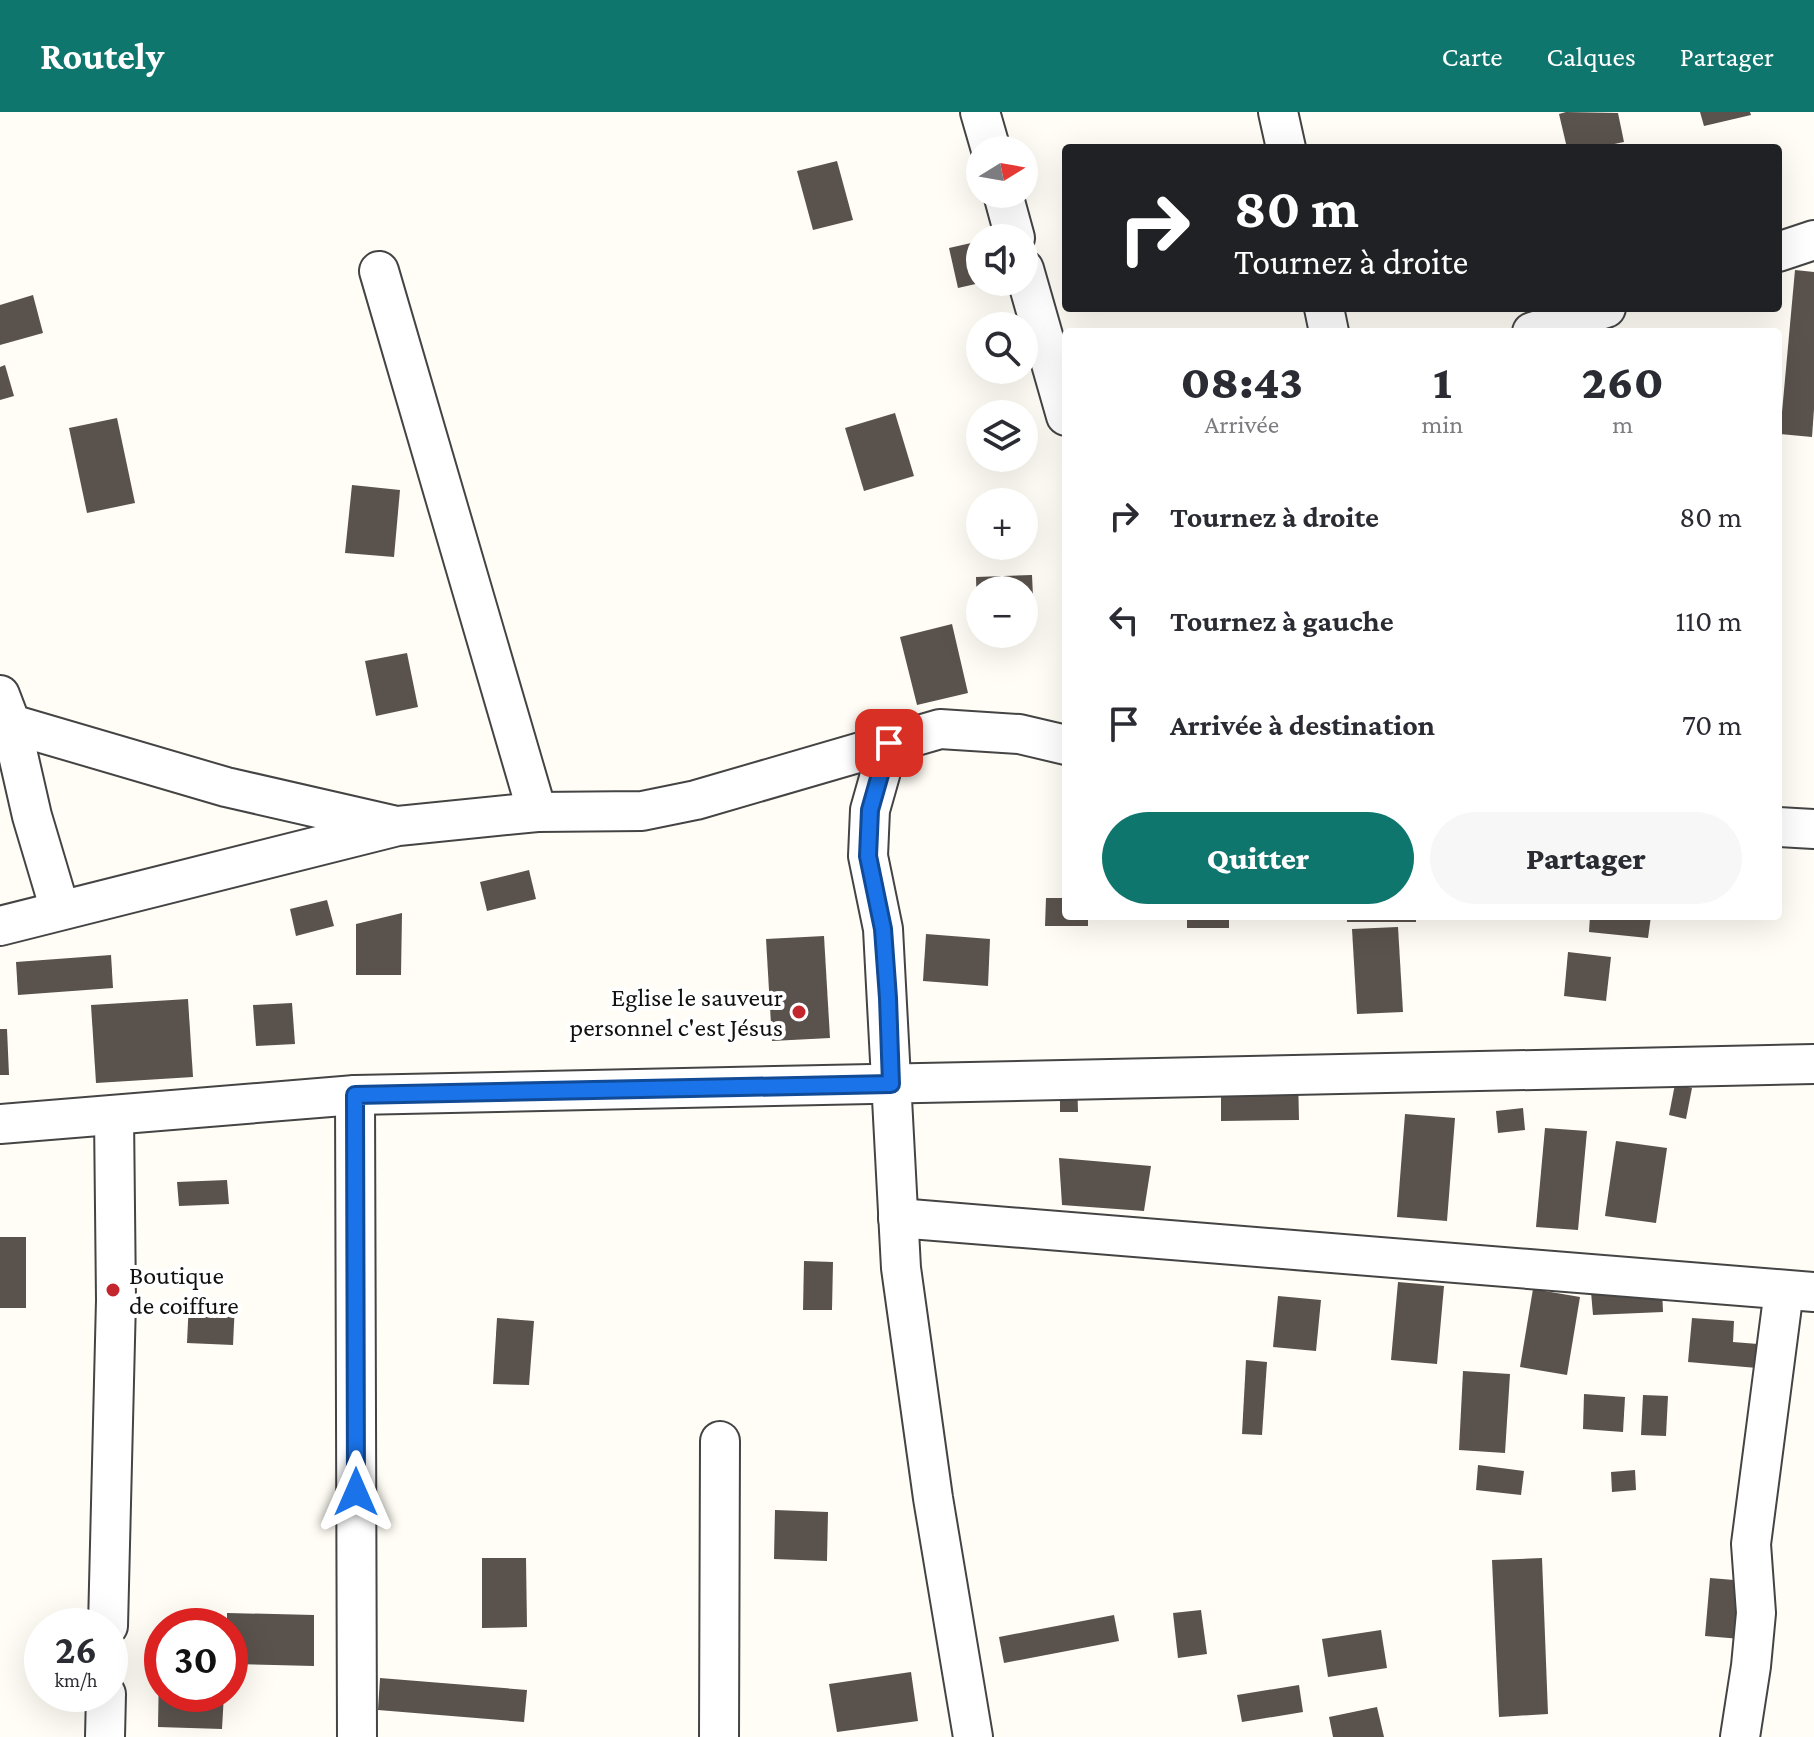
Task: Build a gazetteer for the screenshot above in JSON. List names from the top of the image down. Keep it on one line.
{"places":["Eglise le sauveur personnel c'est Jésus","Boutique de coiffure"],"north":"right","page":{"header":"Routely","nav":["Carte","Calques","Partager"],"map_buttons":["+","−"],"turn":["80 m","Tournez à droite"],"eta":["08:43","Arrivée","1","min","260","m"],"list":[{"name":"Tournez à droite","value":"80 m"},{"name":"Tournez à gauche","value":"110 m"},{"name":"Arrivée à destination","value":"70 m"}],"buttons":["Quitter","Partager"],"speed":"26 km/h","limit":"30"}}
